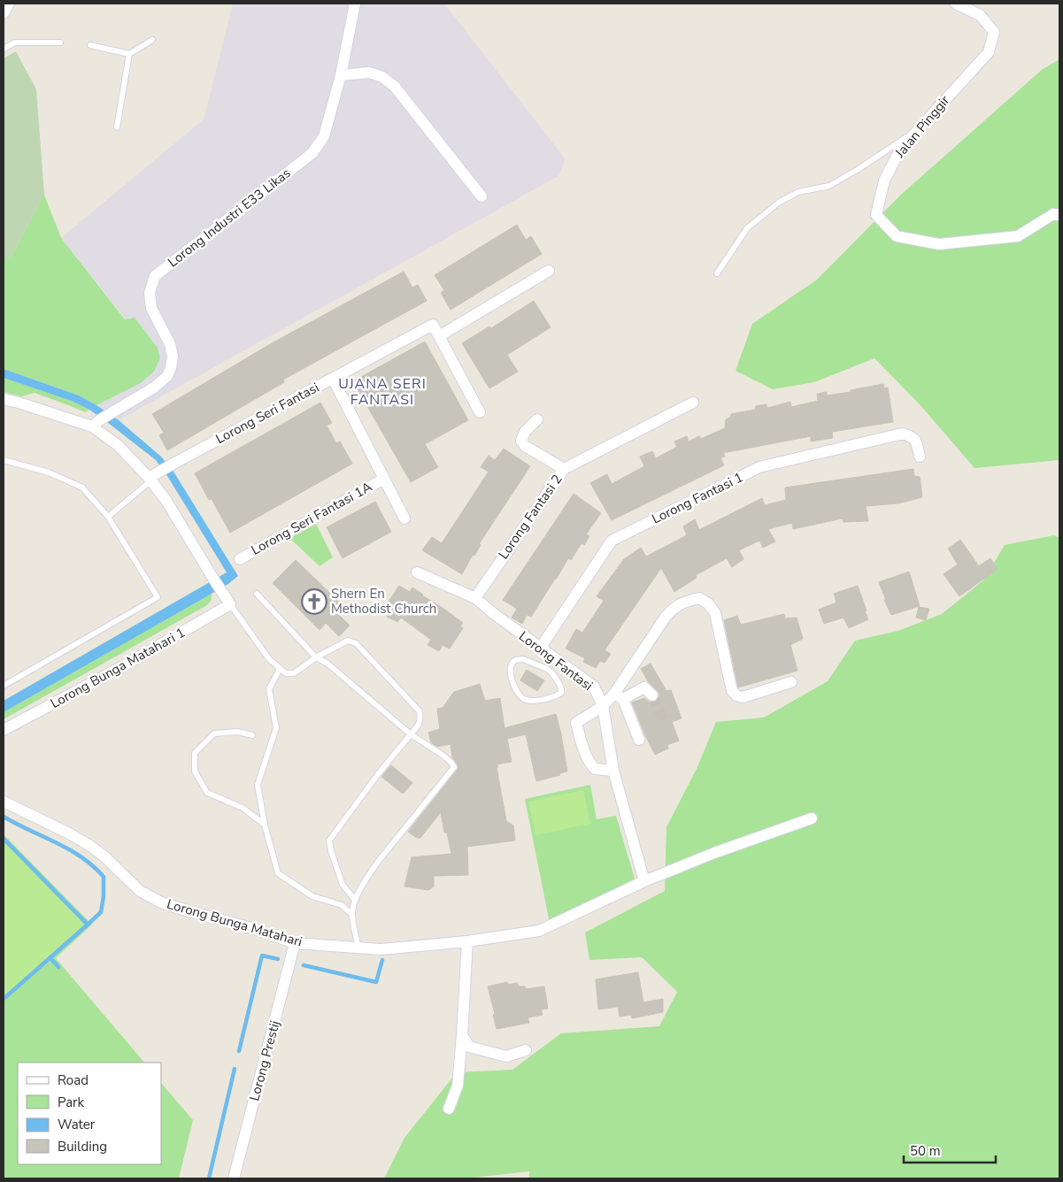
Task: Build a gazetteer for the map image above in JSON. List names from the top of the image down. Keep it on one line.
{"streets":{"street":["Jalan Pinggir","Lorong Industri E33 Likas","Lorong Seri Fantasi","Lorong Fantasi 1","Lorong Fantasi 2","Lorong Seri Fantasi 1A","Lorong Fantasi","Lorong Bunga Matahari 1","Lorong Bunga Matahari","Lorong Prestij"]},"crossings":[["Lorong Fantasi 1","Lorong Fantasi"],["Lorong Fantasi 2","Lorong Fantasi"],["Lorong Fantasi","Lorong Bunga Matahari"],["Lorong Bunga Matahari","Lorong Prestij"]],"districts":["UJANA SERI FANTASI"],"places":{"church":["Shern En Methodist Church"]},"legend":["Road","Park","Water","Building"],"scale_bar":"50 m"}
